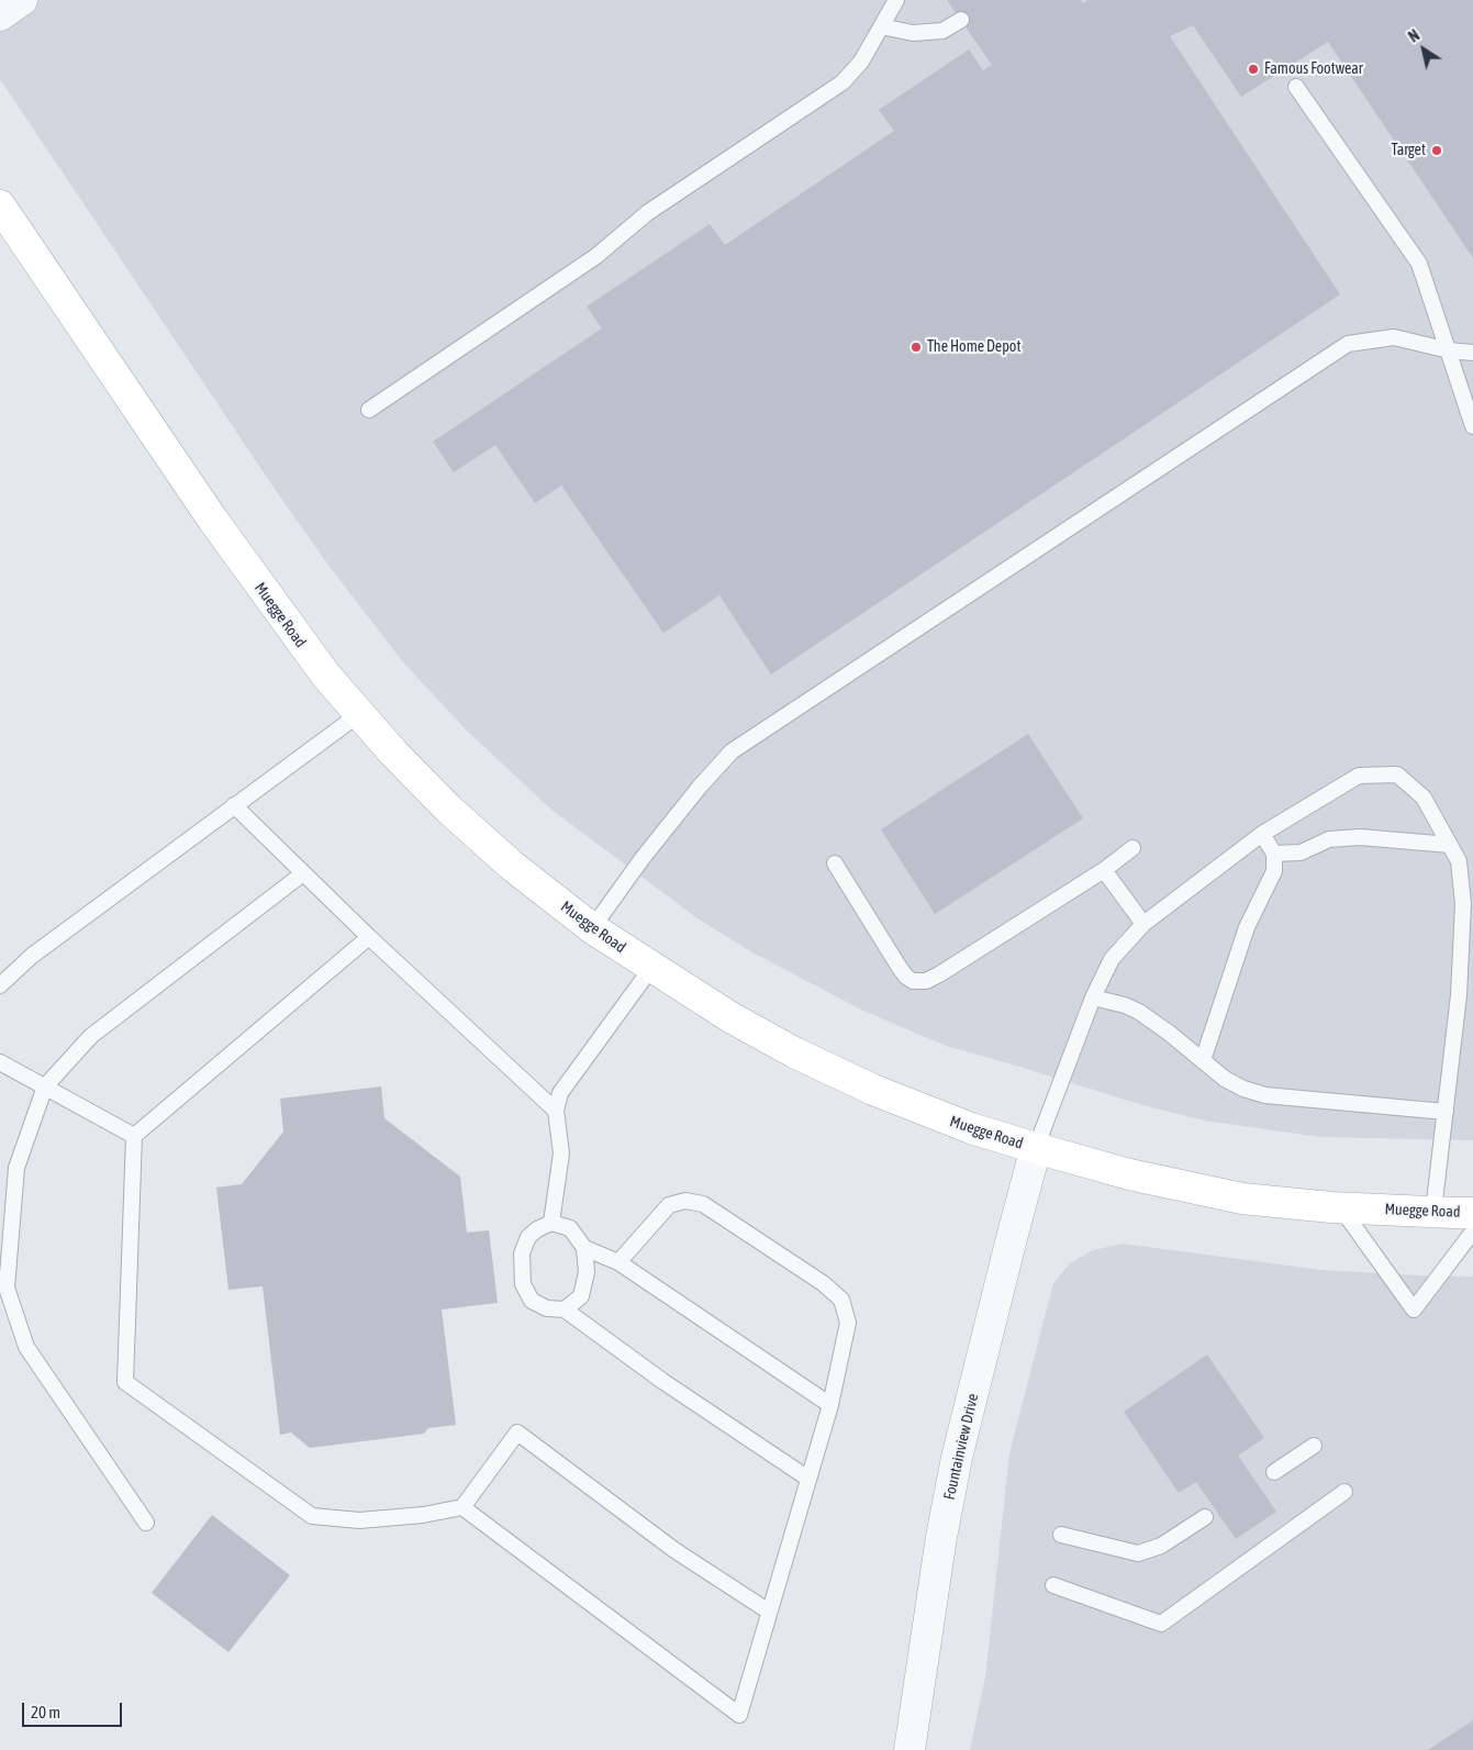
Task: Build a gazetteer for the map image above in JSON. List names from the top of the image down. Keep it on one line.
{"streets":{"main road":["Muegge Road"],"street":["Fountainview Drive"]},"crossings":[["Muegge Road","Fountainview Drive"]],"places":["Famous Footwear","Target","The Home Depot"],"scale_bar":"20 m","north":"top left"}
